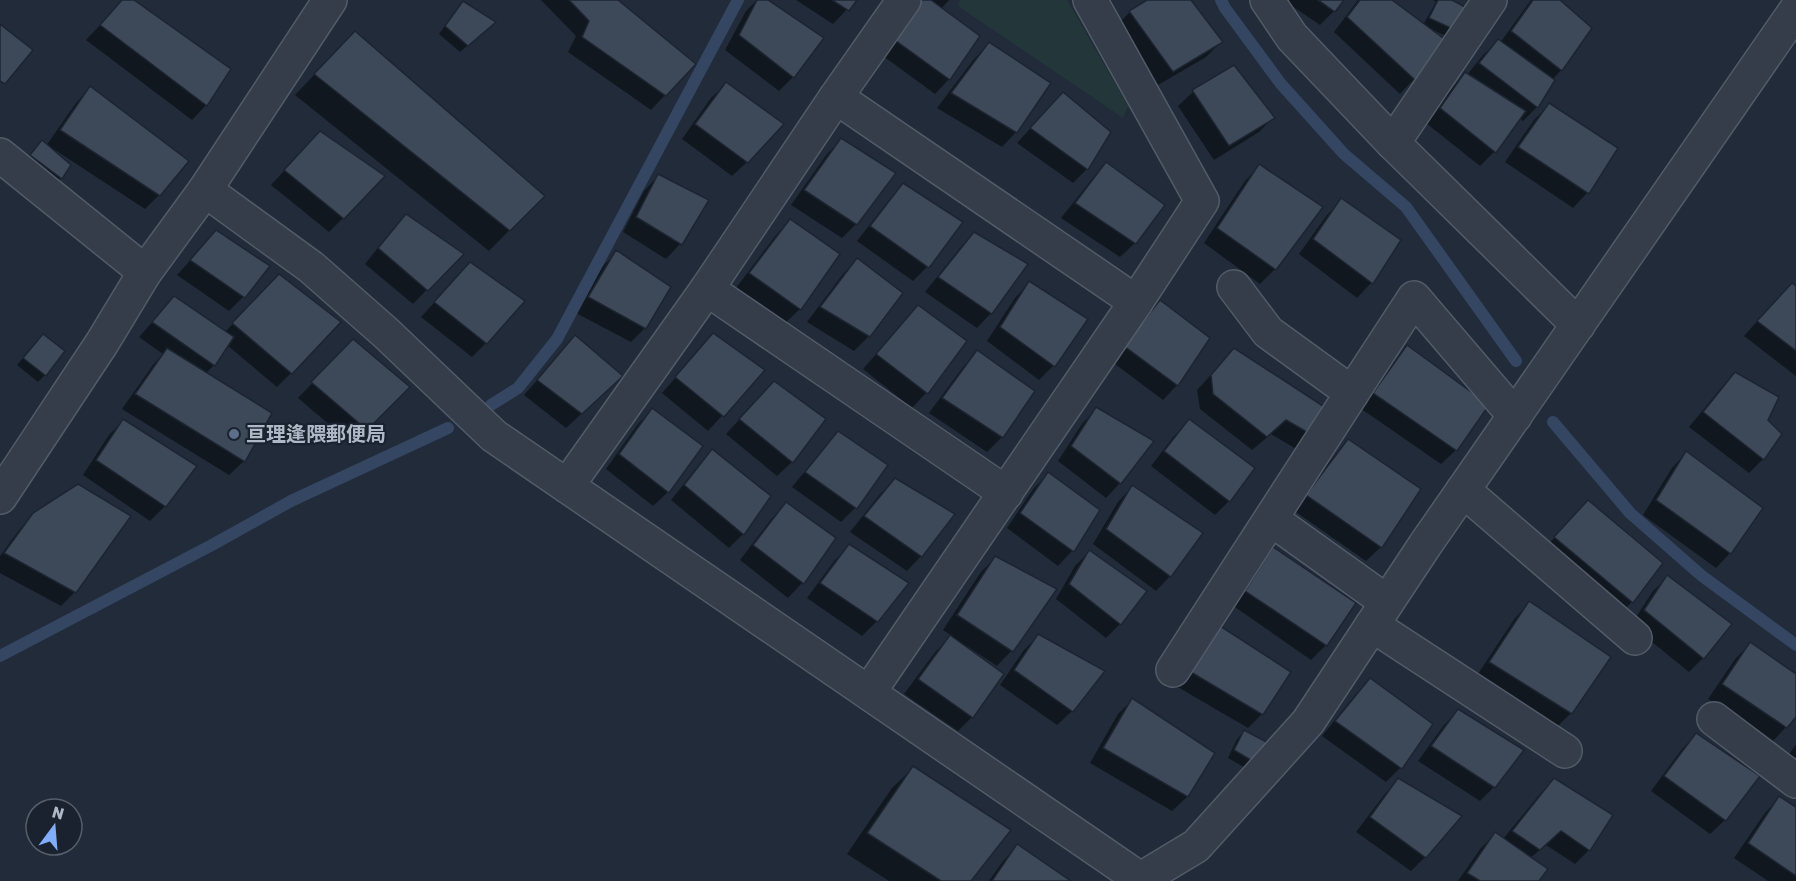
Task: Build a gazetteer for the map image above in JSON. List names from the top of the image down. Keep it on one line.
{"places":["亘理逢隈郵便局"],"north":"top"}
